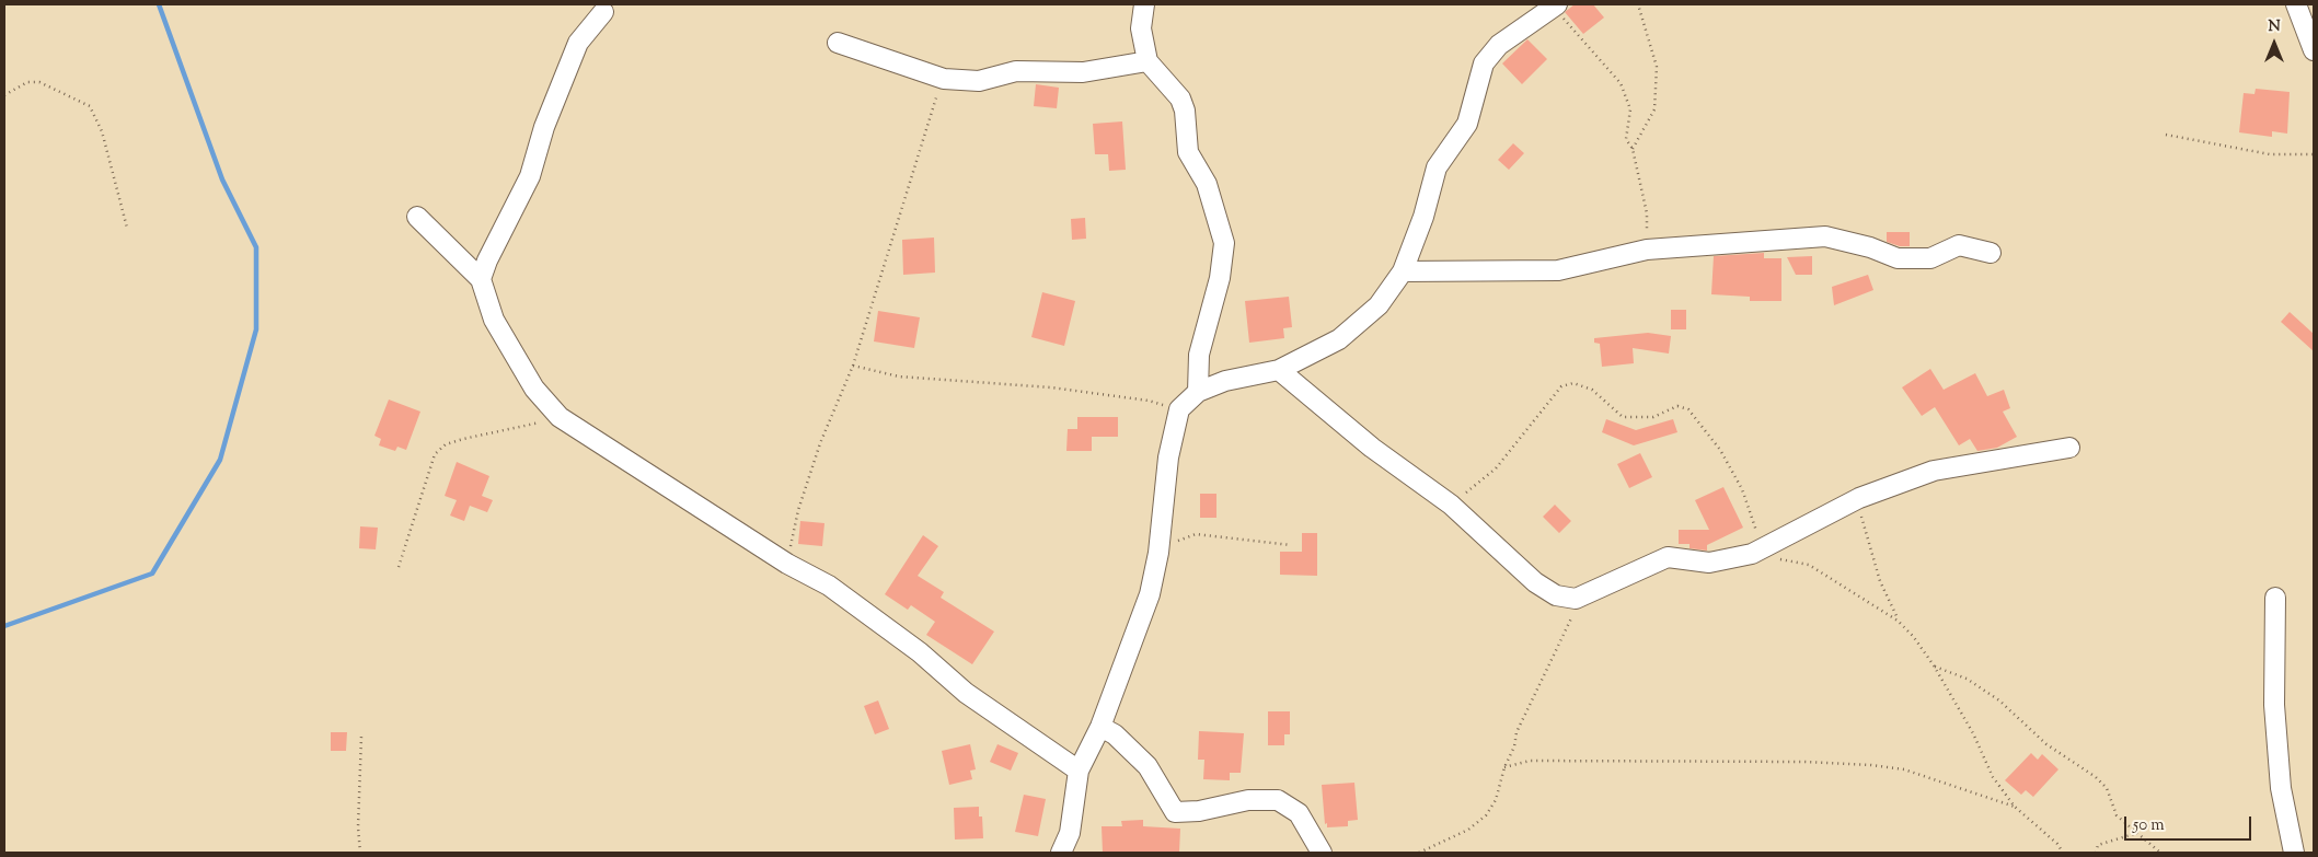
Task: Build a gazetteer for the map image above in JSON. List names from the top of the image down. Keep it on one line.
{"scale_bar":"50 m","north":"top"}
